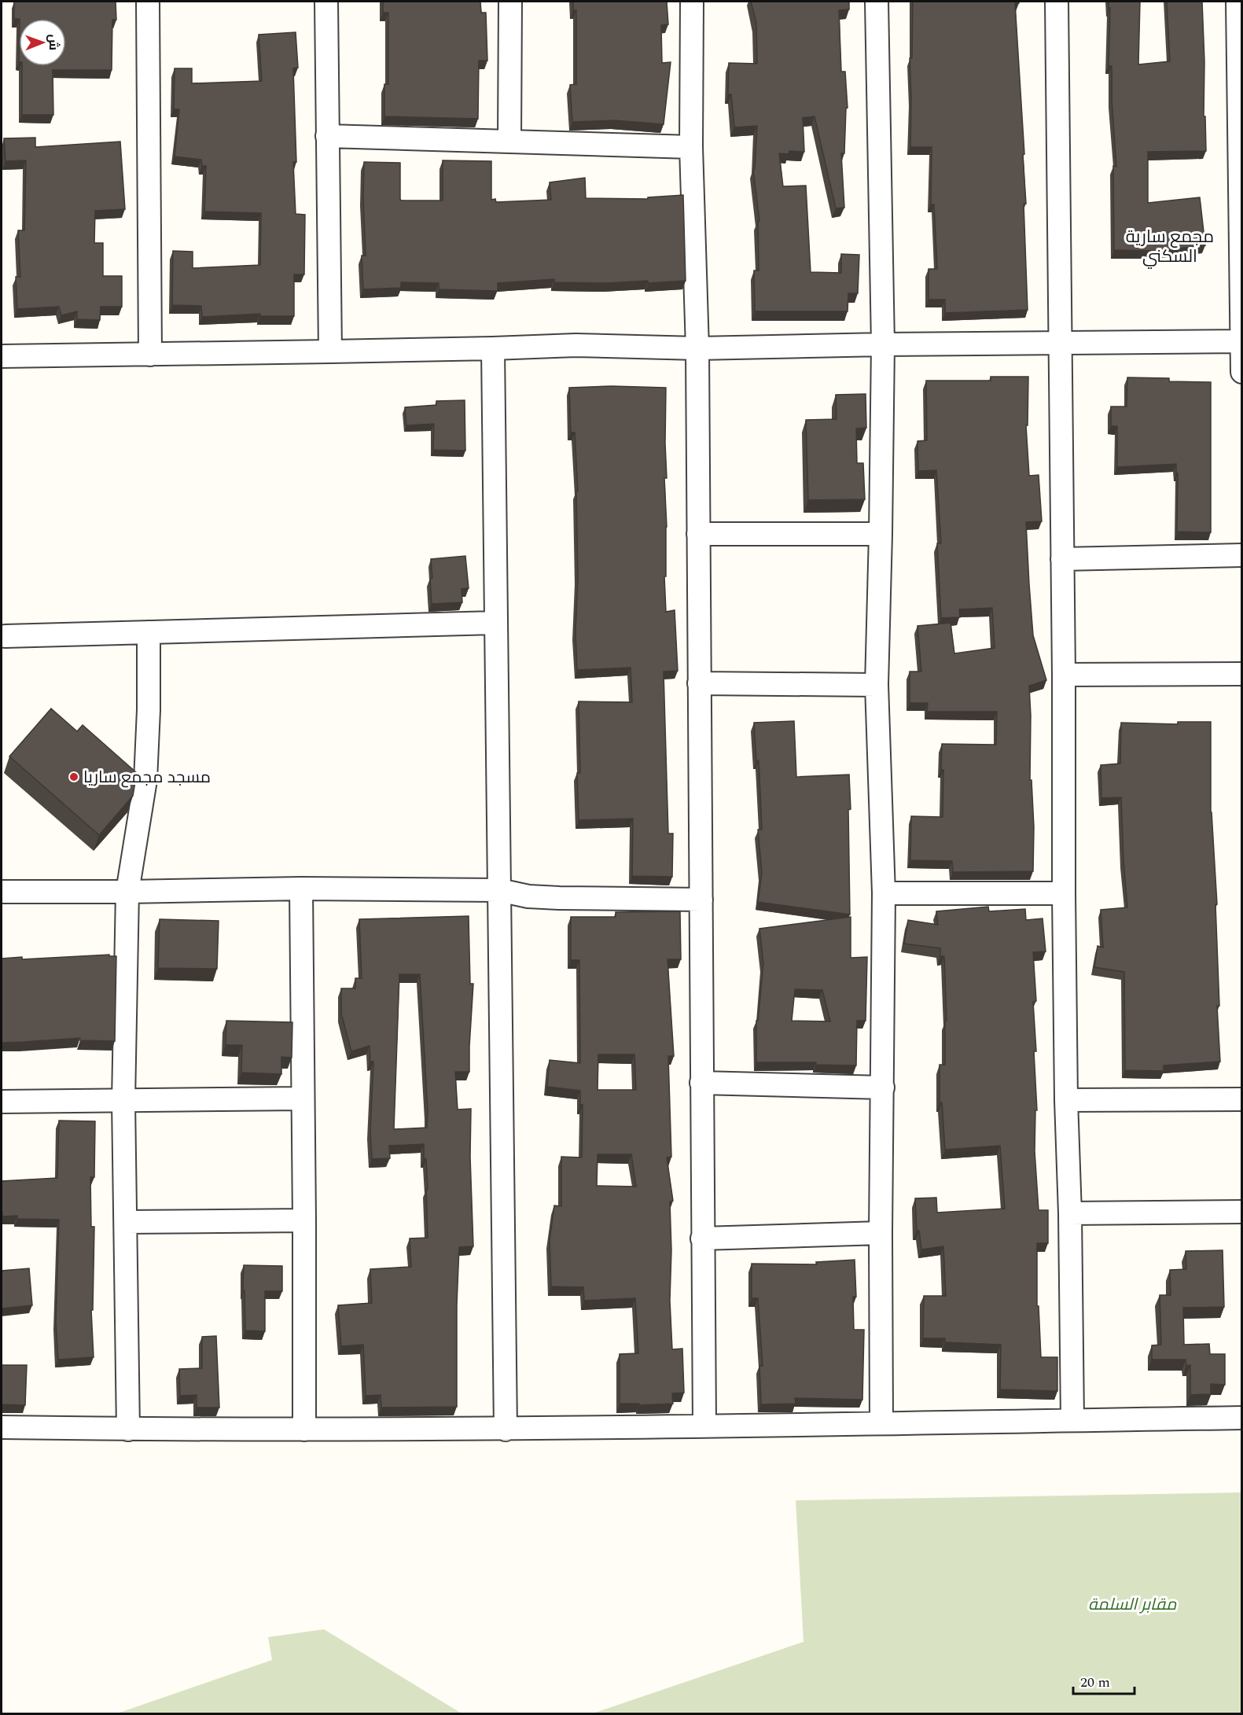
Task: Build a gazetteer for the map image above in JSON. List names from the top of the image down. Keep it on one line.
{"districts":["مجمع سارية السكني"],"parks":["مقابر السلمة"],"places":["مسجد مجمع ساريا"],"scale_bar":"20 m","north":"right"}
